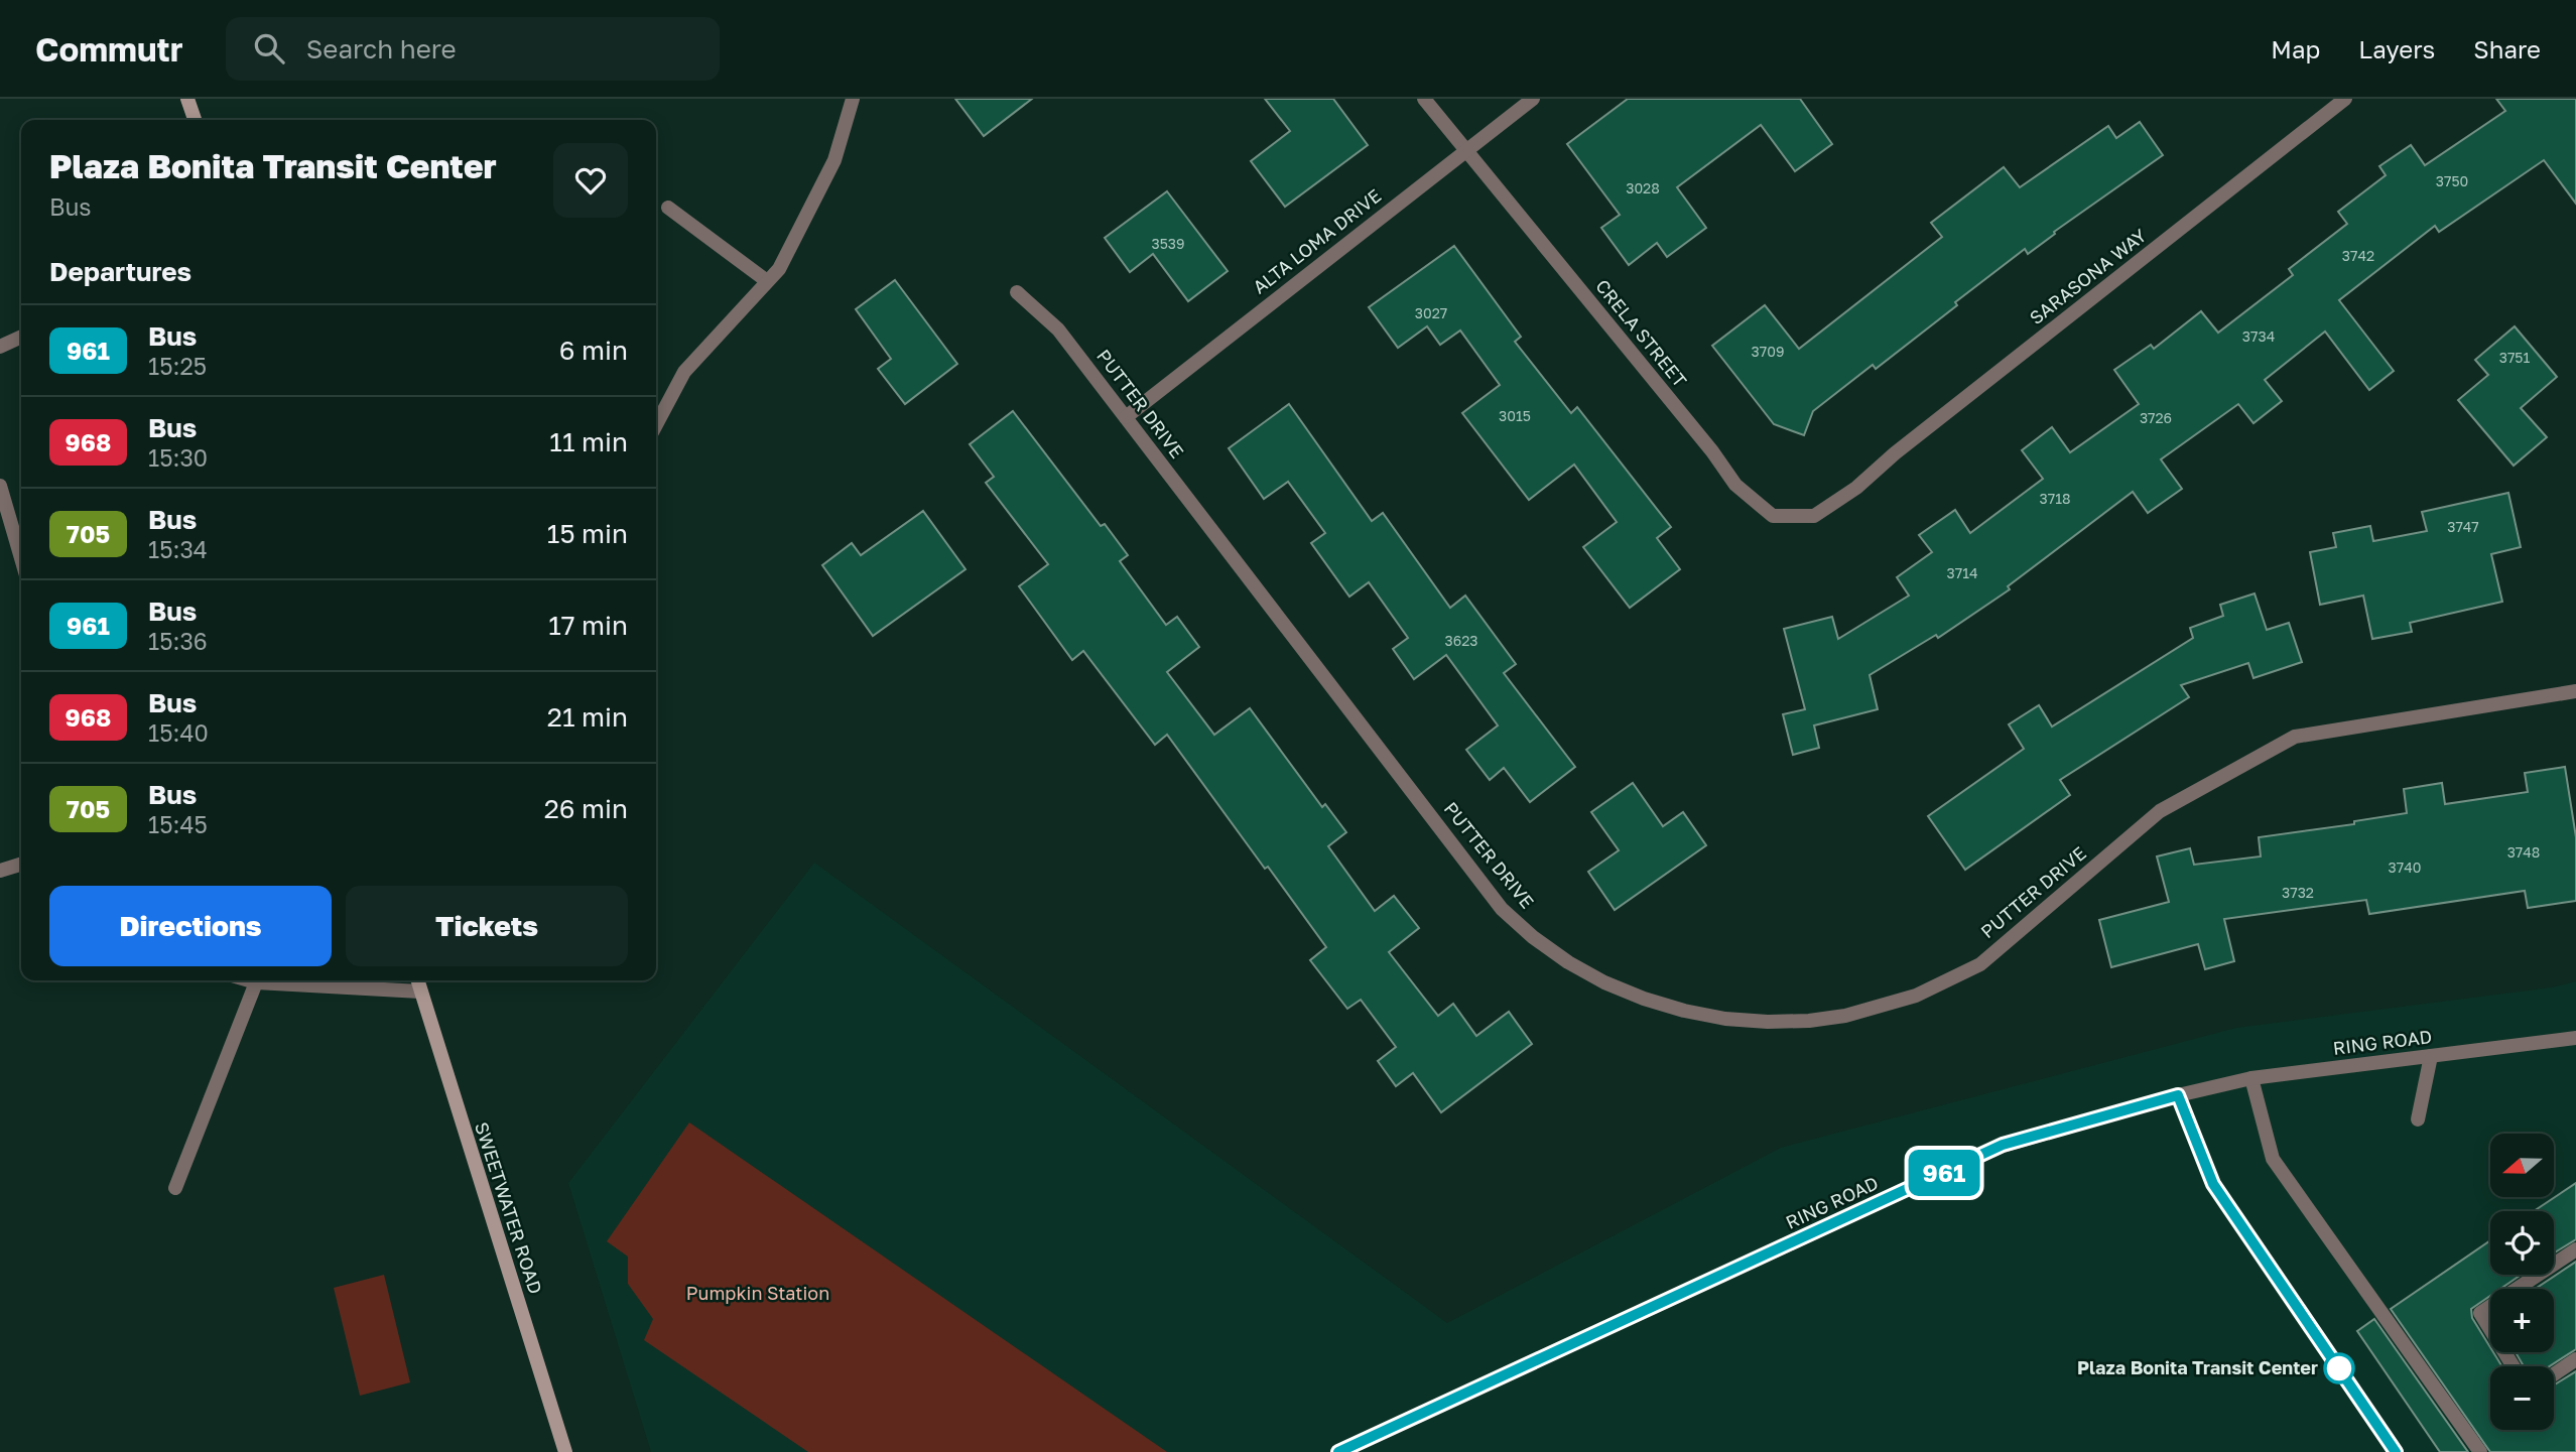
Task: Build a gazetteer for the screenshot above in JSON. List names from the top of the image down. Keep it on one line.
{"streets":{"main road":["SWEETWATER ROAD"],"street":["ALTA LOMA DRIVE","SARASONA WAY","CRELA STREET","PUTTER DRIVE","RING ROAD"]},"crossings":[["ALTA LOMA DRIVE","CRELA STREET"],["ALTA LOMA DRIVE","PUTTER DRIVE"],["SARASONA WAY","CRELA STREET"]],"parks":["Pumpkin Station"],"places":["Plaza Bonita Transit Center"],"lines":["bus line 961"],"house_numbers":["3750","3028","3539","3742","3027","3734","3709","3751","3015","3726","3718","3747","3714","3623","3748","3740","3732"],"north":"left","page":{"header":"Commutr","search":"Search here","nav":["Map","Layers","Share"],"on_map":"961","heading":[["Plaza Bonita Transit Center","Bus"],"Departures"],"list":[{"mark":"961","name":"Bus","note":"15:25","value":"6 min"},{"mark":"968","name":"Bus","note":"15:30","value":"11 min"},{"mark":"705","name":"Bus","note":"15:34","value":"15 min"},{"mark":"961","name":"Bus","note":"15:36","value":"17 min"},{"mark":"968","name":"Bus","note":"15:40","value":"21 min"},{"mark":"705","name":"Bus","note":"15:45","value":"26 min"}],"buttons":["Directions","Tickets"],"map_buttons":["+","−"]}}
